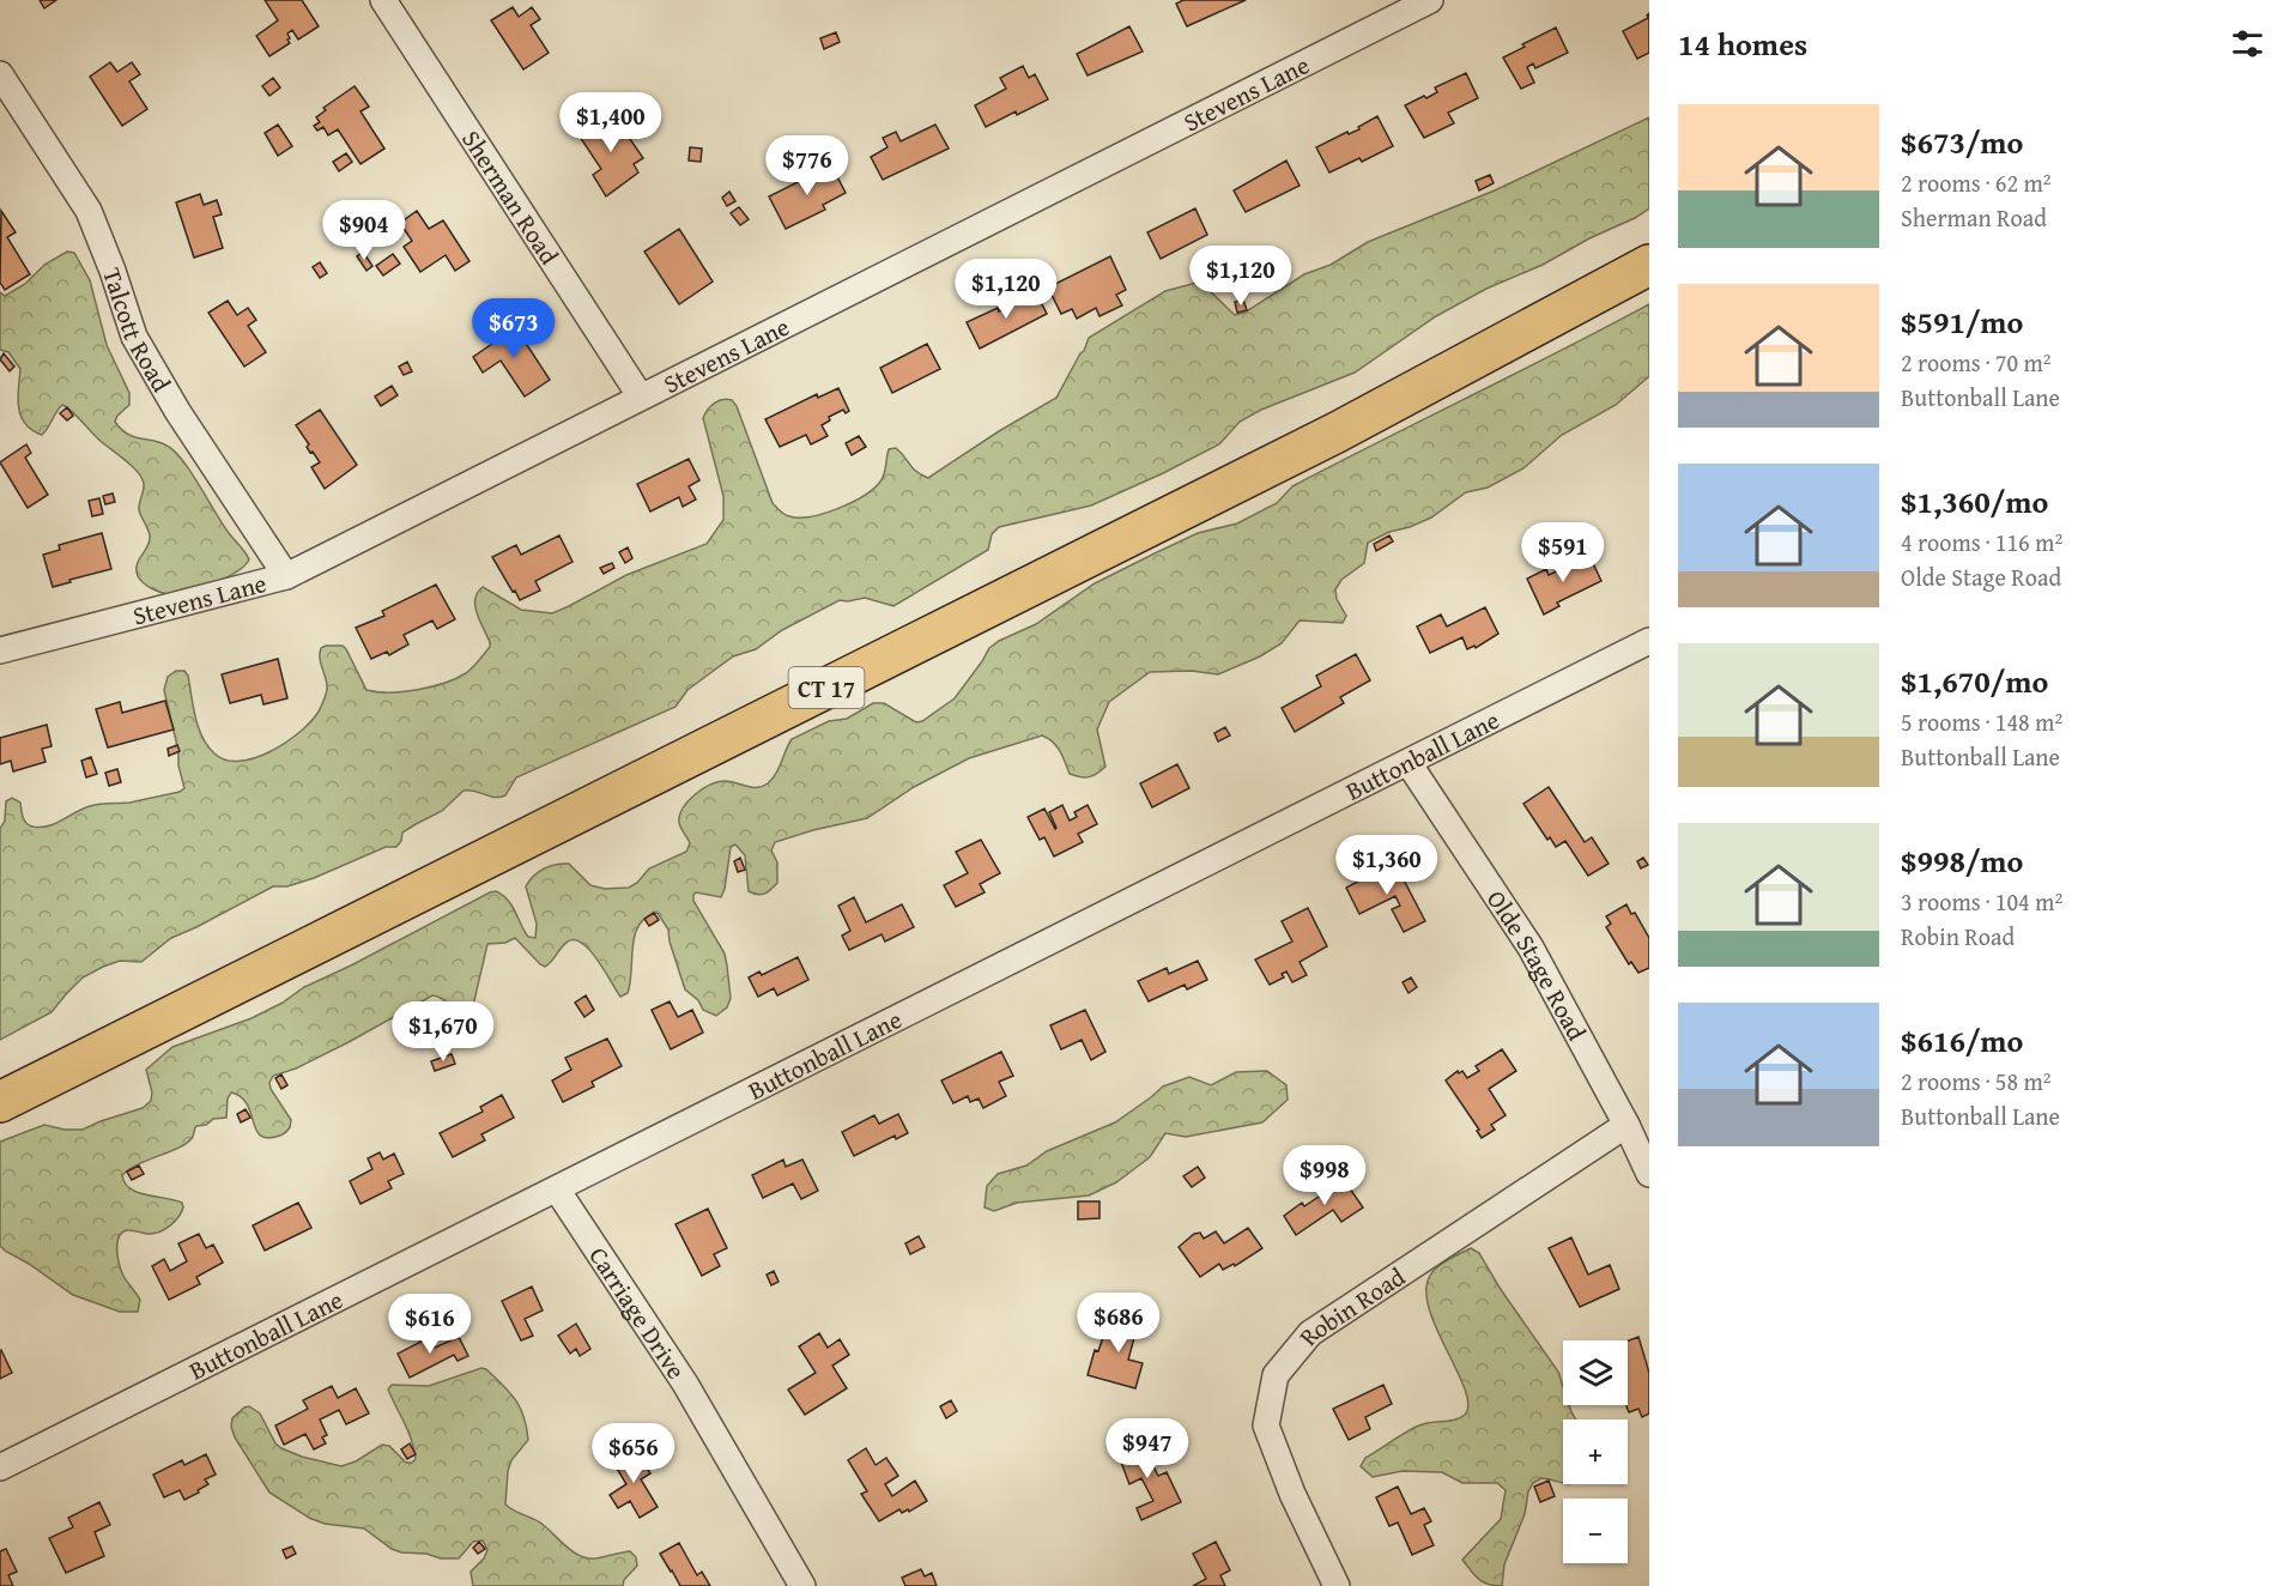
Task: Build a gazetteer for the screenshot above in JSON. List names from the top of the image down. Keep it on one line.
{"streets":{"main road":["CT 17"],"street":["Stevens Lane","Sherman Road","Talcott Road","Buttonball Lane","Olde Stage Road","Robin Road","Carriage Drive"]},"crossings":[["Stevens Lane","Sherman Road"],["Stevens Lane","Talcott Road"],["Buttonball Lane","Olde Stage Road"],["Buttonball Lane","Carriage Drive"],["Olde Stage Road","Robin Road"]],"page":{"heading":"14 homes","list":[{"name":"$673/mo","note":"2 rooms · 62 m² · Sherman Road"},{"name":"$591/mo","note":"2 rooms · 70 m² · Buttonball Lane"},{"name":"$1,360/mo","note":"4 rooms · 116 m² · Olde Stage Road"},{"name":"$1,670/mo","note":"5 rooms · 148 m² · Buttonball Lane"},{"name":"$998/mo","note":"3 rooms · 104 m² · Robin Road"},{"name":"$616/mo","note":"2 rooms · 58 m² · Buttonball Lane"}],"price":["$1,400","$776","$904","$1,120","$1,120","$673","$591","$1,360","$1,670","$998","$686","$616","$947","$656"],"map_buttons":["+","−"]}}
